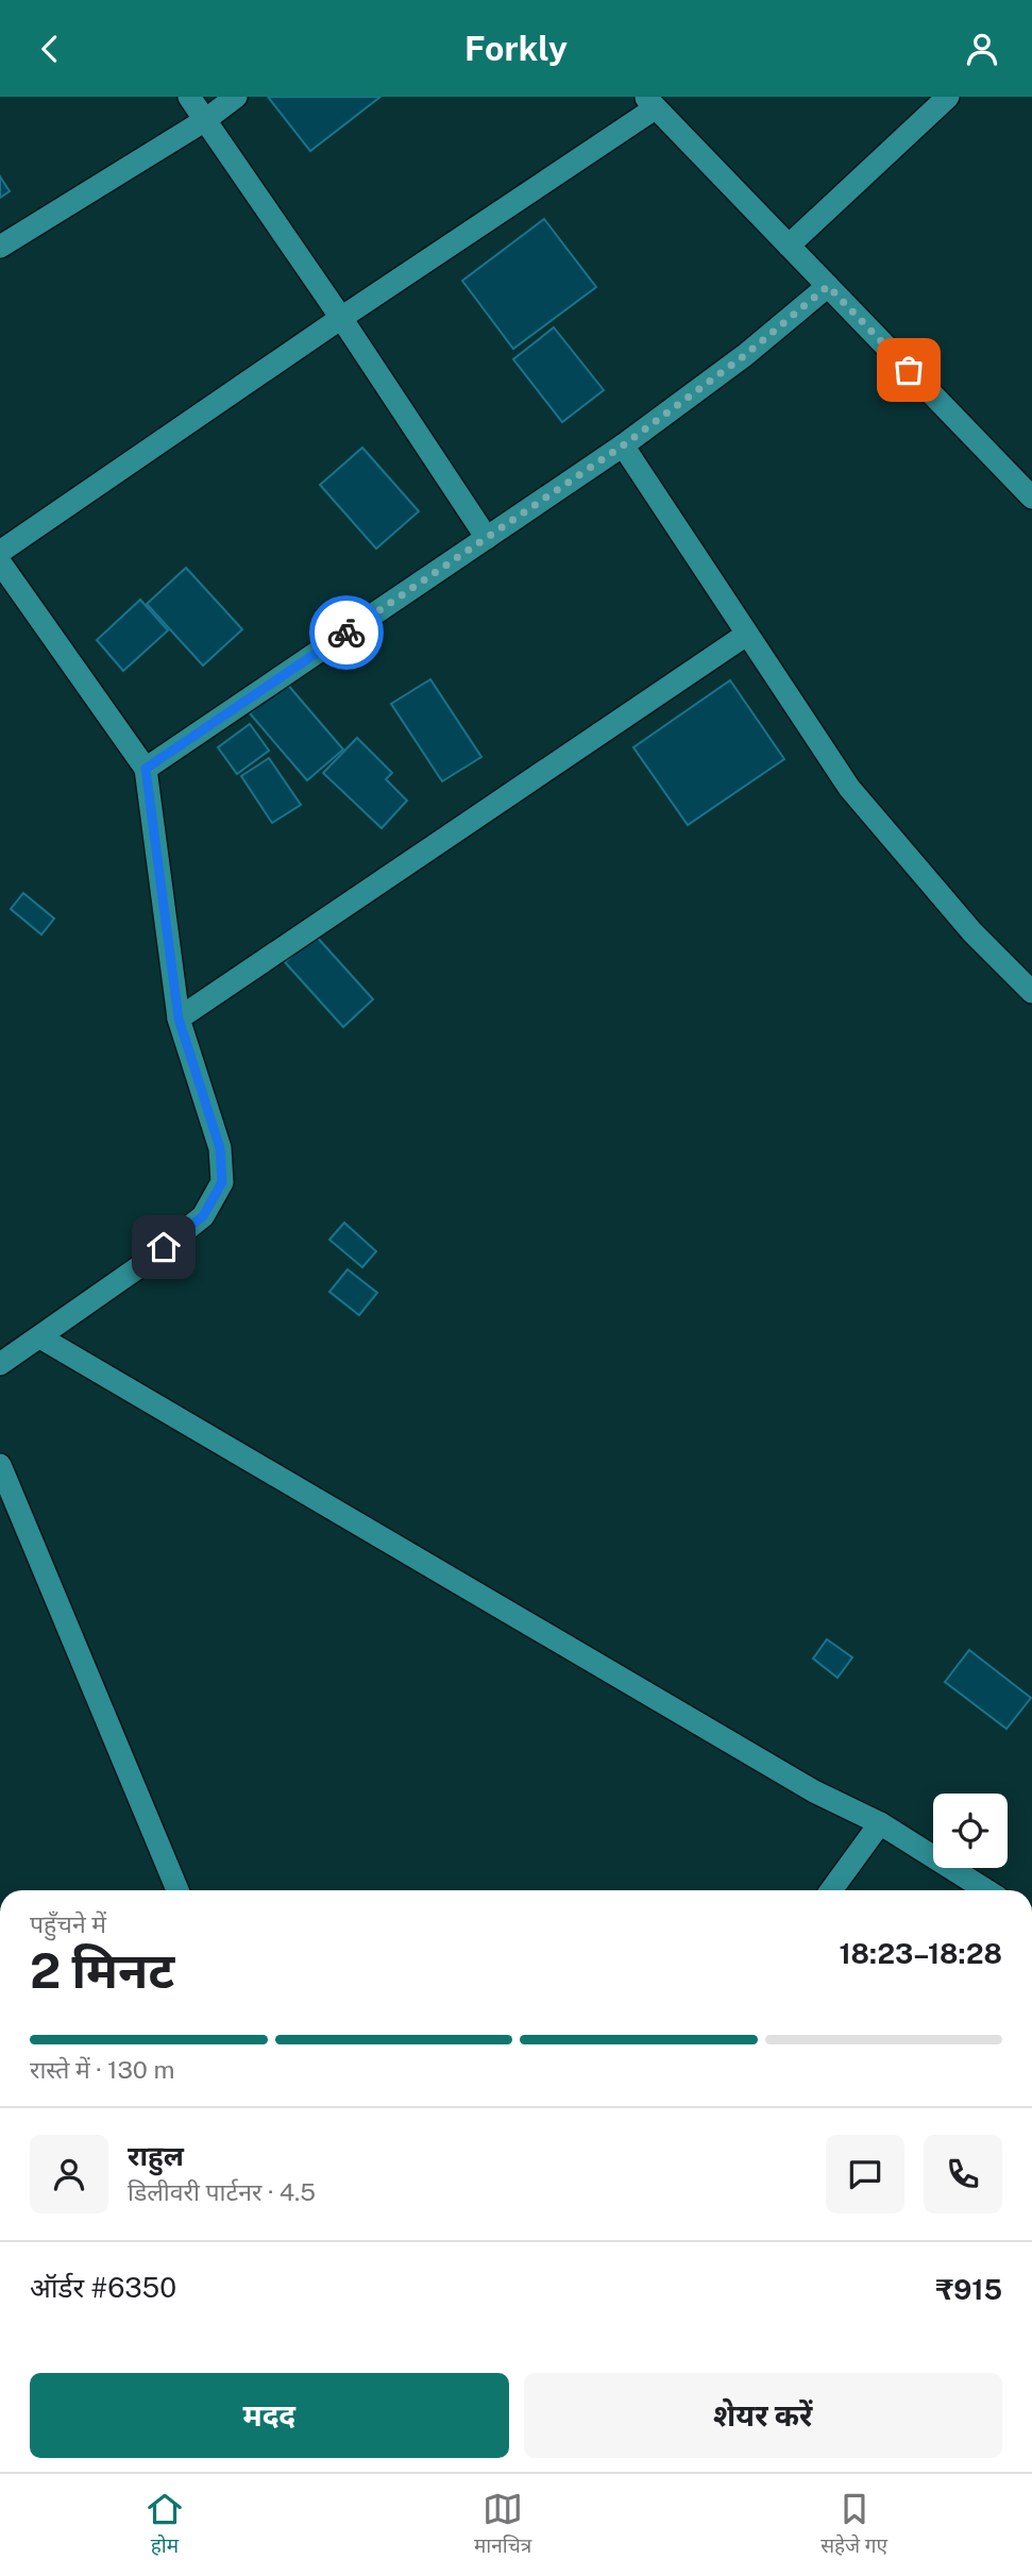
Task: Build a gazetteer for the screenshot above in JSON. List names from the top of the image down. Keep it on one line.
{"page":{"header":"Forkly","heading":["2 मिनट","पहुँचने में","18:23–18:28"],"panel":["राहुल","डिलीवरी पार्टनर · 4.5","ऑर्डर #6350","₹915"],"bar":"रास्ते में · 130 m","buttons":["मदद","शेयर करें"],"tabs":["होम","मानचित्र","सहेजे गए"]}}
